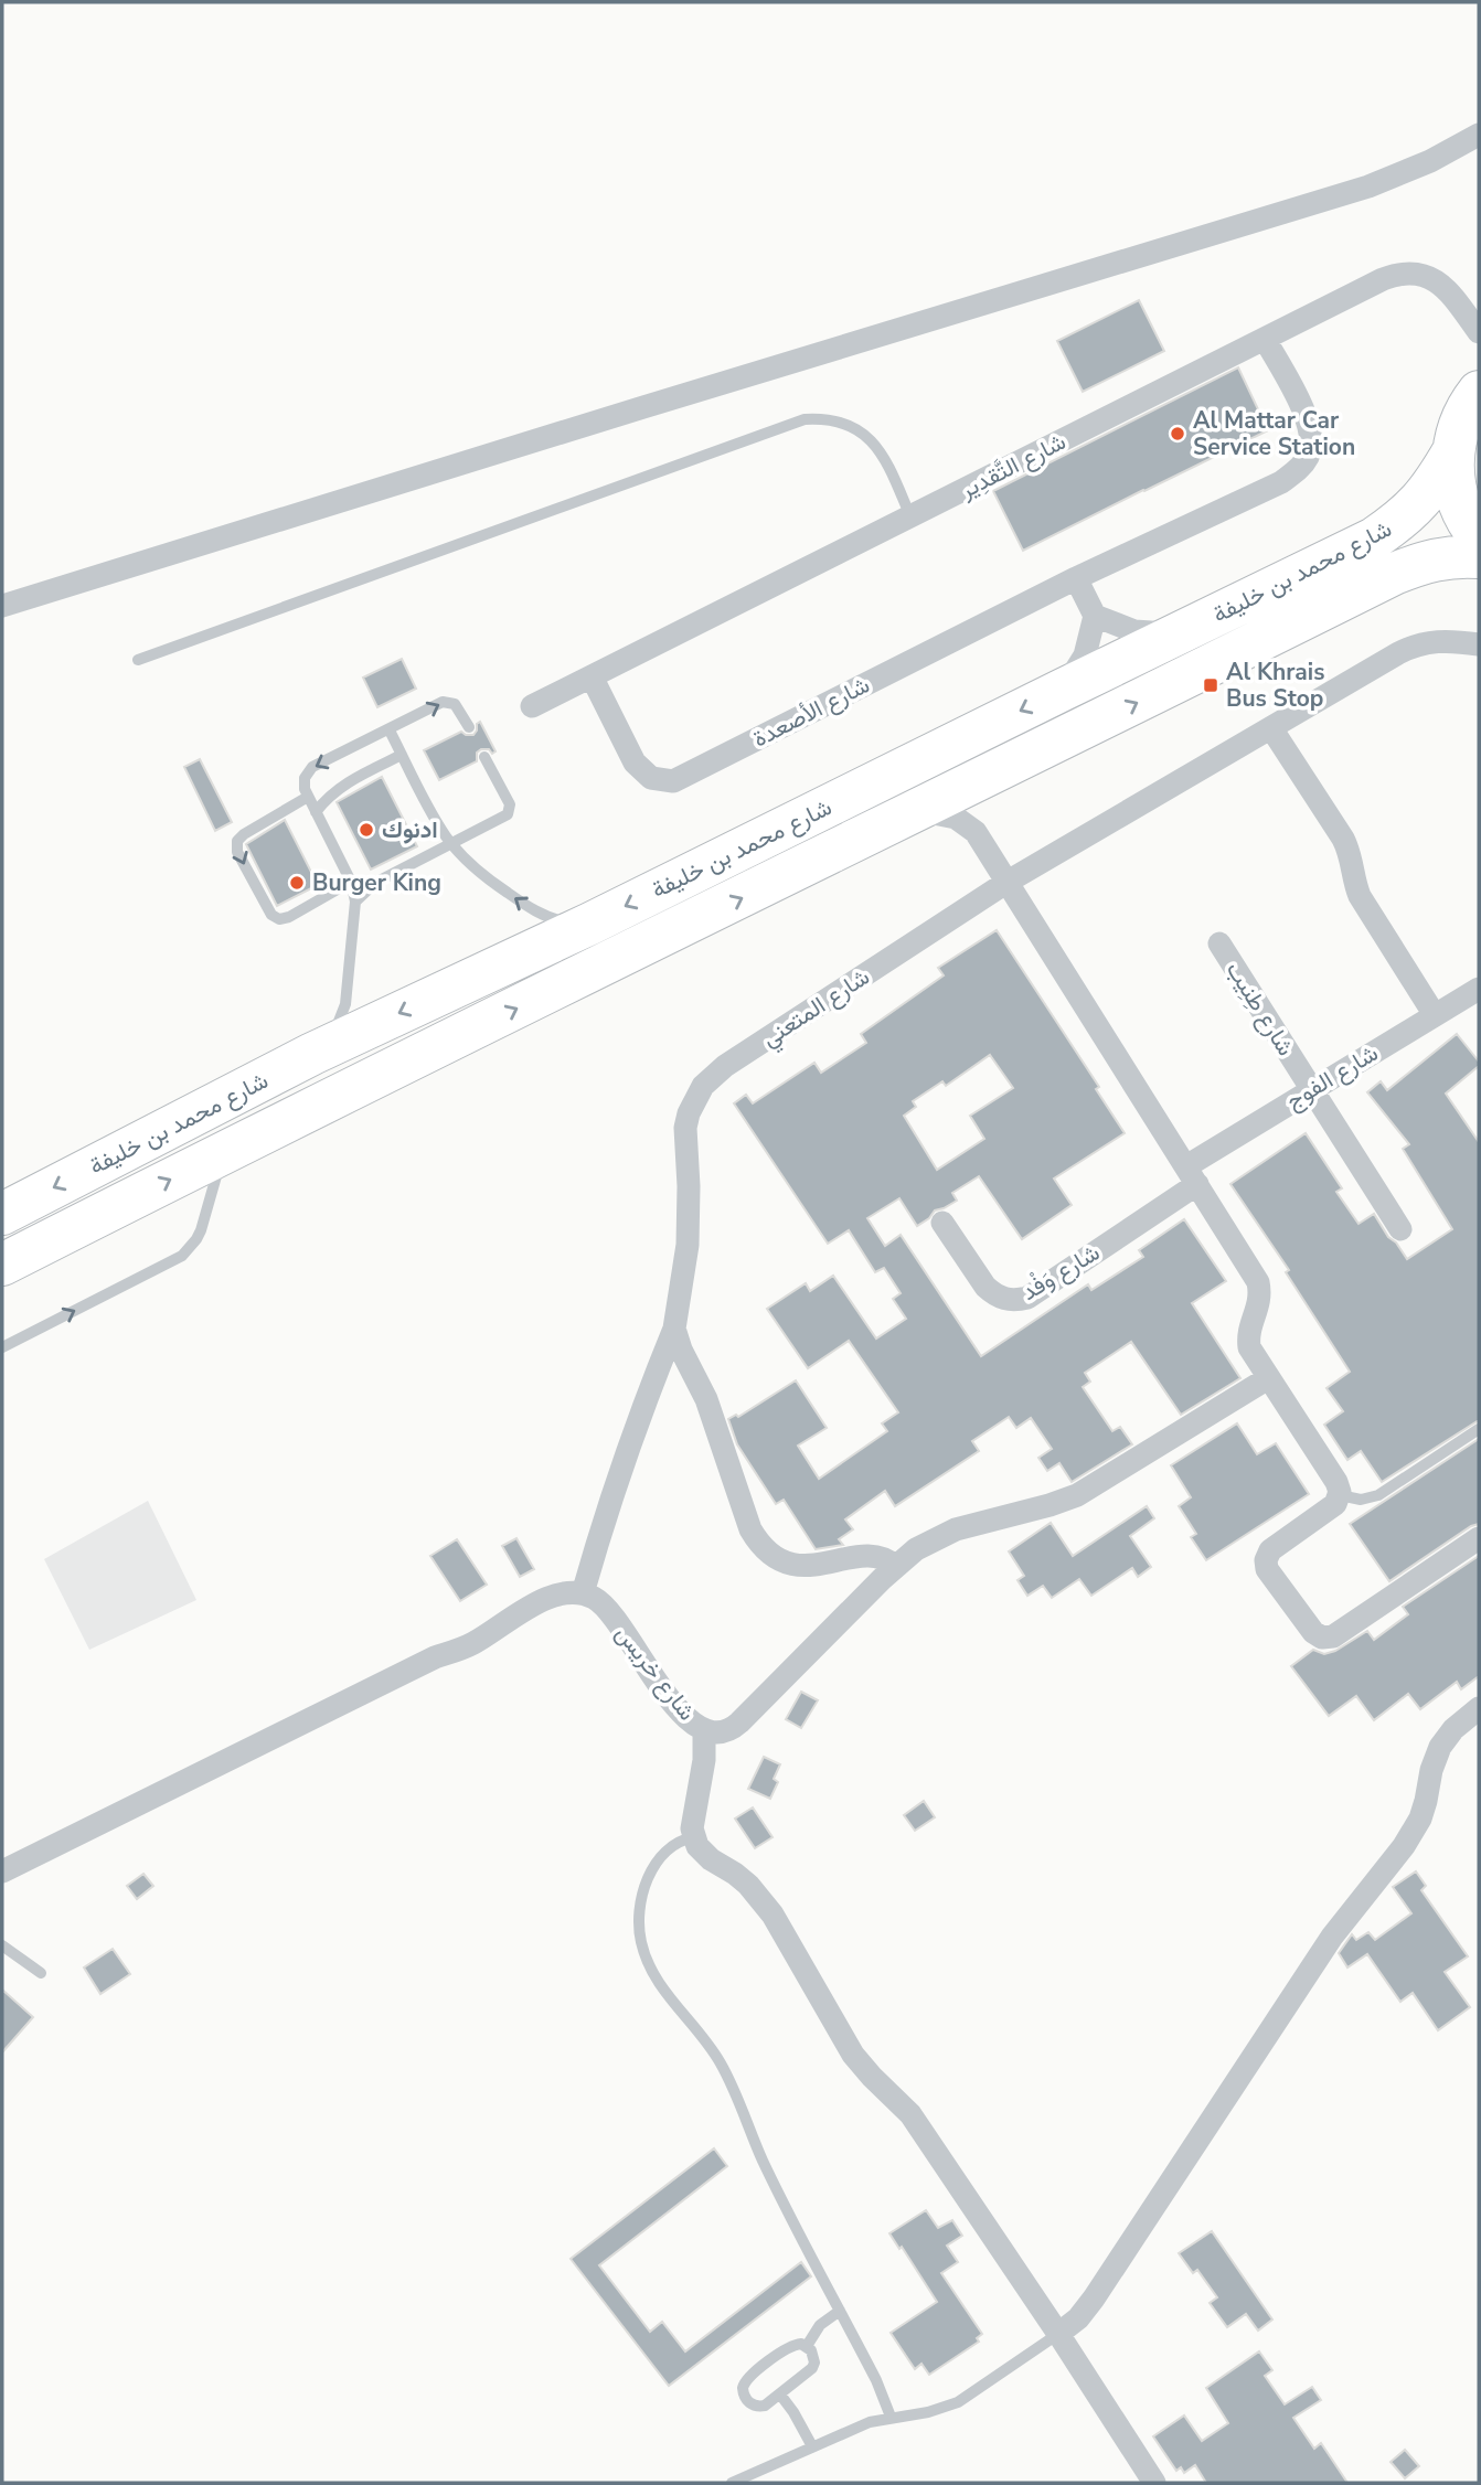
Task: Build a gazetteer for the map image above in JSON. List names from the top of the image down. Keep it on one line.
{"streets":{"highway":["شارع محمد بن خليفة"],"street":["شارع التَّقدِير","شارع الأصعدة","شارع المتعني","شارع طِنِيب","شارع الفوج","شارع وَفْد","شارع خريس"]},"crossings":[["شارع التَّقدِير","شارع الأصعدة"],["شارع المتعني","شارع خريس"],["شارع طِنِيب","شارع الفوج"],["شارع الفوج","شارع وَفْد"]],"places":{"other":["Al Mattar Car Service Station","ادنوك","Burger King"],"transit":["Al Khrais Bus Stop"]}}
